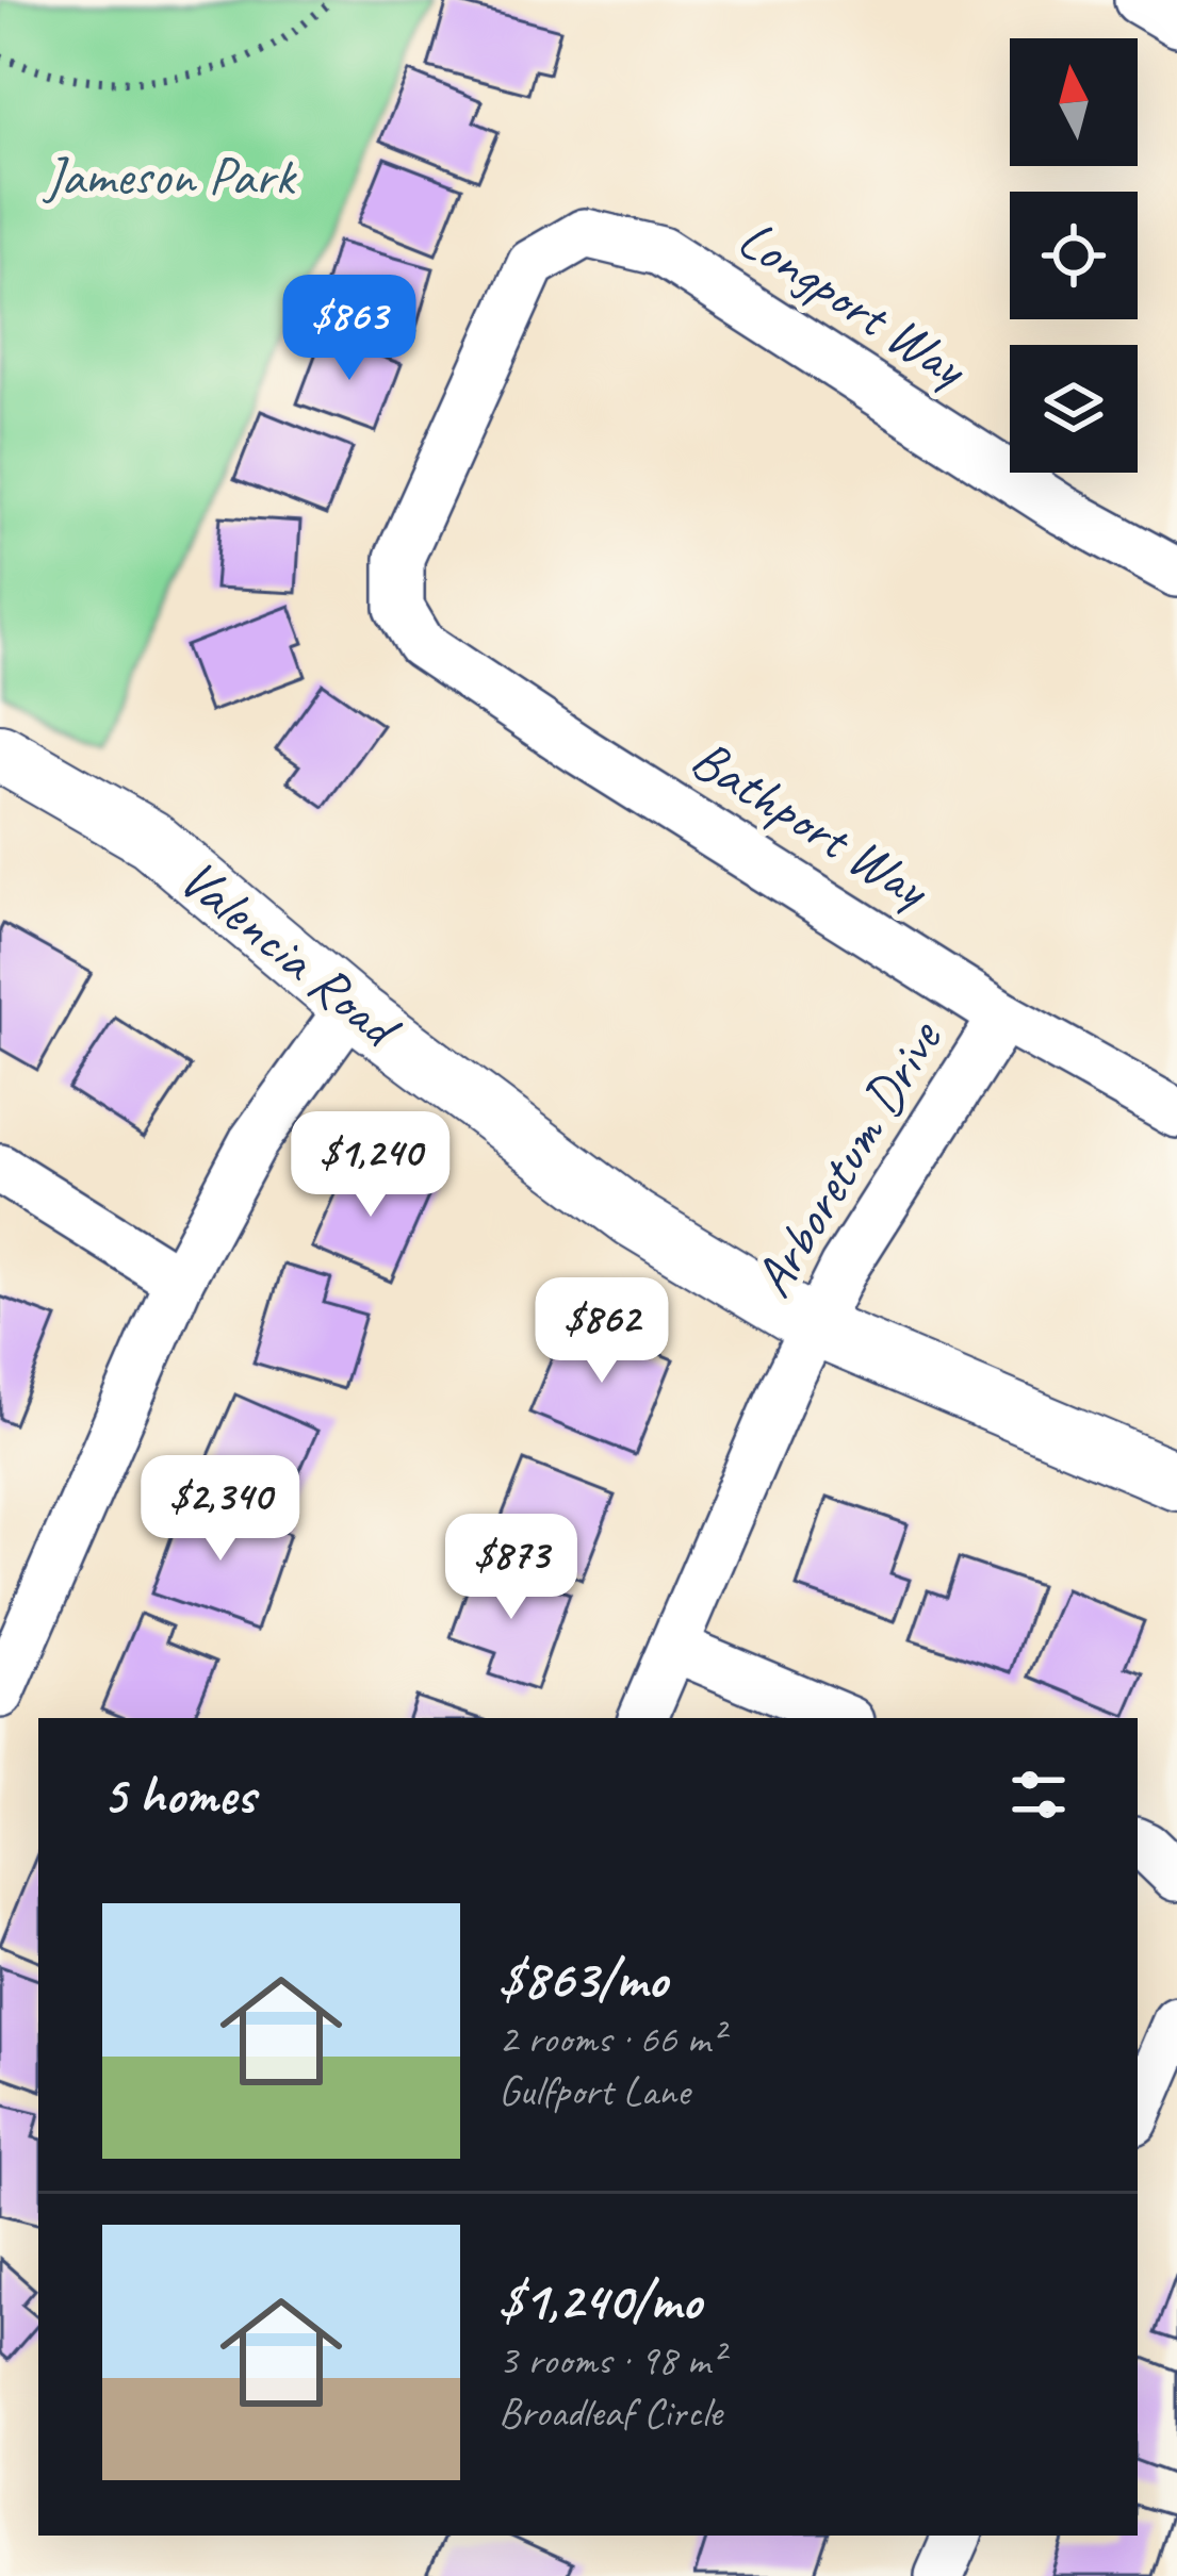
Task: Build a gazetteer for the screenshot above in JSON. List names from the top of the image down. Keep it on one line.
{"streets":{"street":["Longport Way","Bathport Way","Valencia Road","Arboretum Drive"]},"crossings":[["Longport Way","Bathport Way"],["Bathport Way","Arboretum Drive"],["Valencia Road","Arboretum Drive"]],"parks":["Jameson Park"],"north":"top","page":{"price":["$863","$1,240","$862","$2,340","$873"],"heading":"5 homes","list":[{"name":"$863/mo","note":"2 rooms · 66 m² · Gulfport Lane"},{"name":"$1,240/mo","note":"3 rooms · 98 m² · Broadleaf Circle"}]}}
